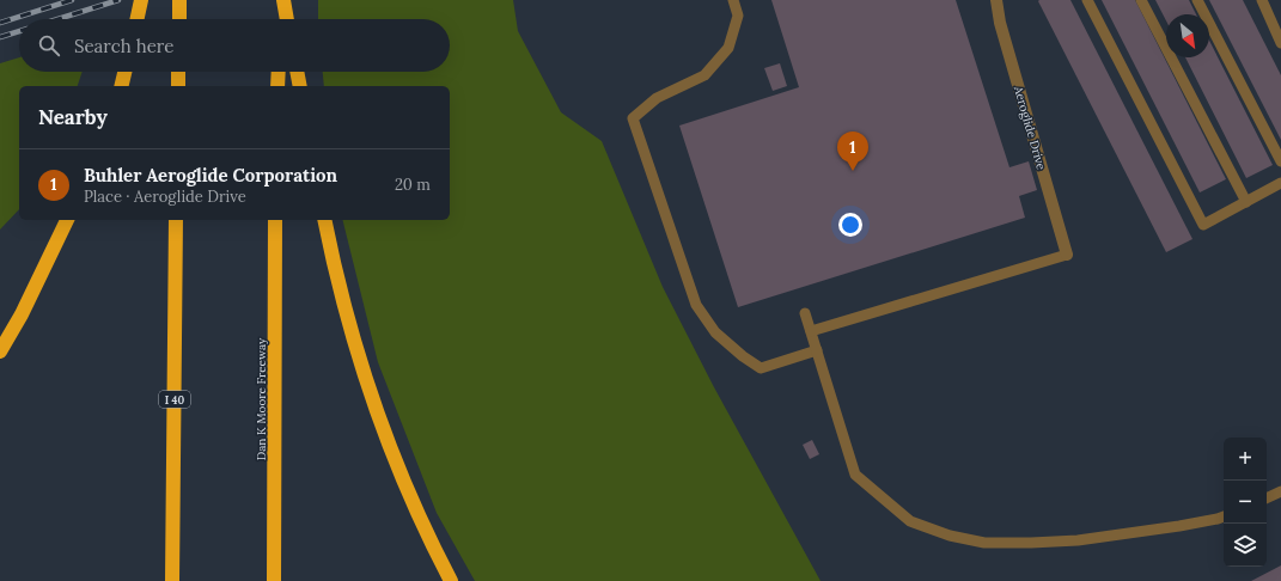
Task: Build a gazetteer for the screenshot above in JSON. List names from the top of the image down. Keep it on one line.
{"streets":{"highway":["I 40","Dan K Moore Freeway"],"street":["Aeroglide Drive"]},"north":"bottom right","page":{"search":"Search here","heading":"Nearby","pins":"1","list":[{"mark":"1","name":"Buhler Aeroglide Corporation","note":"Place · Aeroglide Drive","value":"20 m"}],"map_buttons":["+","−"]}}
